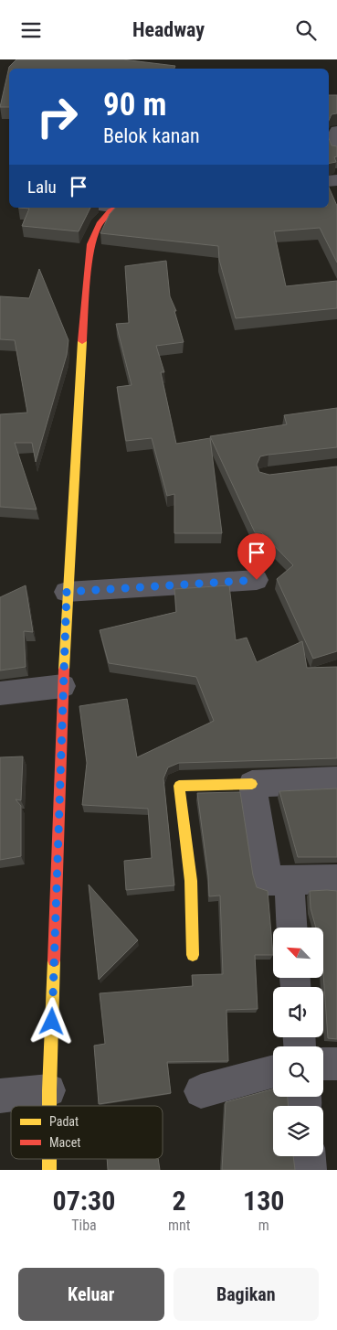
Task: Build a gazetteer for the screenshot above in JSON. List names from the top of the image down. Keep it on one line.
{"legend":["Padat","Macet"],"north":"top left","page":{"header":"Headway","turn":["90 m","Belok kanan"],"then":"Lalu","eta":["07:30","Tiba","2","mnt","130","m"],"buttons":["Keluar","Bagikan"]}}
